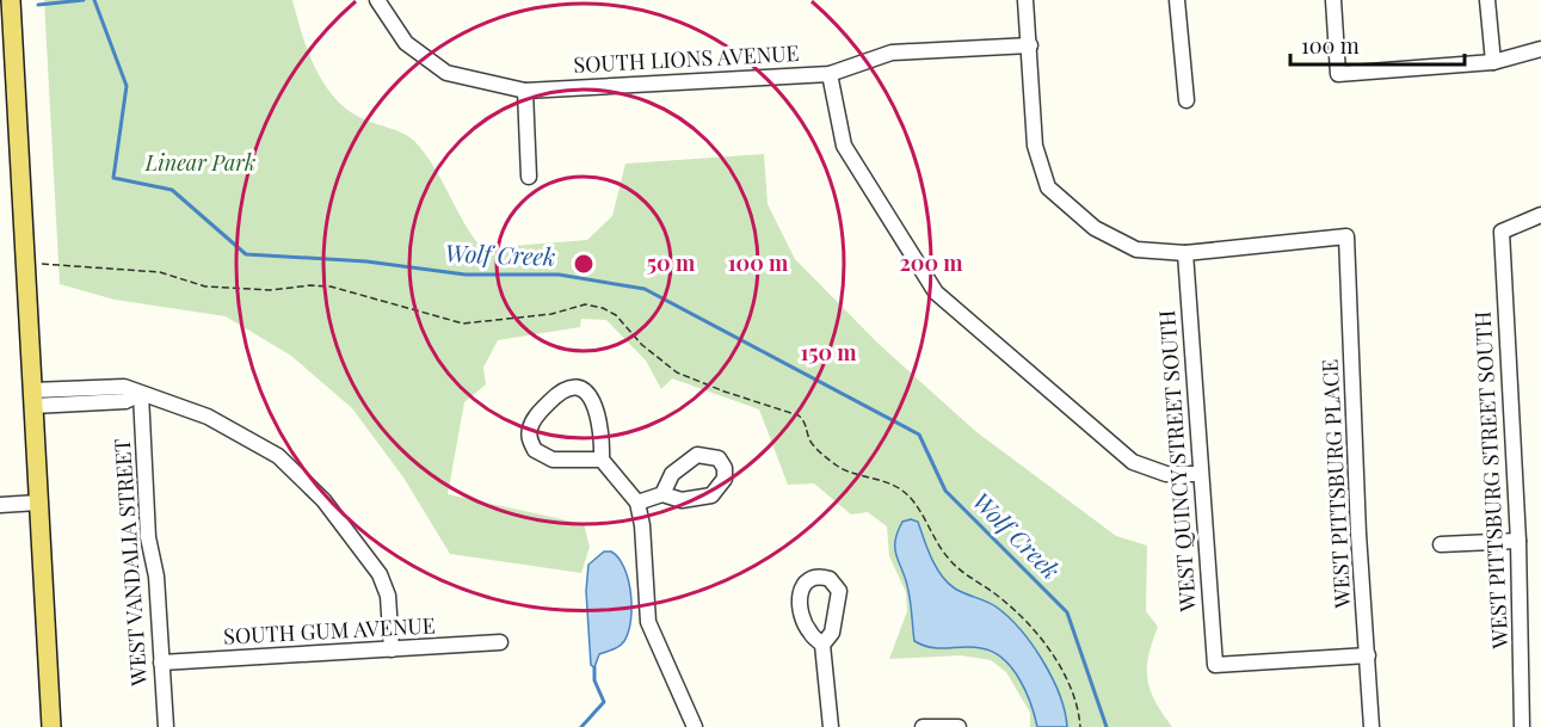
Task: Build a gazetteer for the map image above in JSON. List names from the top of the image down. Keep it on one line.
{"streets":{"street":["SOUTH LIONS AVENUE","WEST QUINCY STREET SOUTH","WEST PITTSBURG STREET SOUTH","WEST PITTSBURG PLACE","WEST VANDALIA STREET","SOUTH GUM AVENUE"]},"crossings":[["WEST QUINCY STREET SOUTH","WEST PITTSBURG PLACE"],["WEST VANDALIA STREET","SOUTH GUM AVENUE"]],"water":["Wolf Creek"],"parks":["Linear Park"],"scale_bar":"100 m","rings":["50 m","100 m","200 m","150 m"]}
